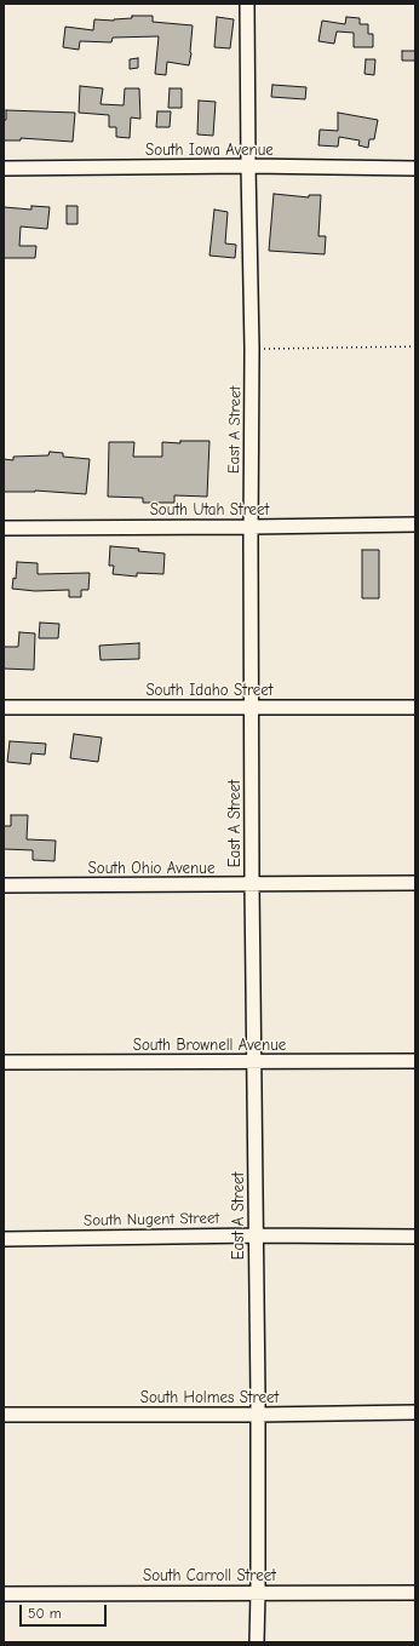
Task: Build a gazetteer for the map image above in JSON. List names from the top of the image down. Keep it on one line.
{"streets":{"street":["South Iowa Avenue","East A Street","South Utah Street","South Idaho Street","South Ohio Avenue","South Brownell Avenue","South Nugent Street","South Holmes Street","South Carroll Street"]},"crossings":[["South Iowa Avenue","East A Street"],["East A Street","South Utah Street"],["East A Street","South Idaho Street"],["East A Street","South Ohio Avenue"],["East A Street","South Brownell Avenue"],["East A Street","South Nugent Street"],["East A Street","South Holmes Street"],["East A Street","South Carroll Street"]],"scale_bar":"50 m"}
